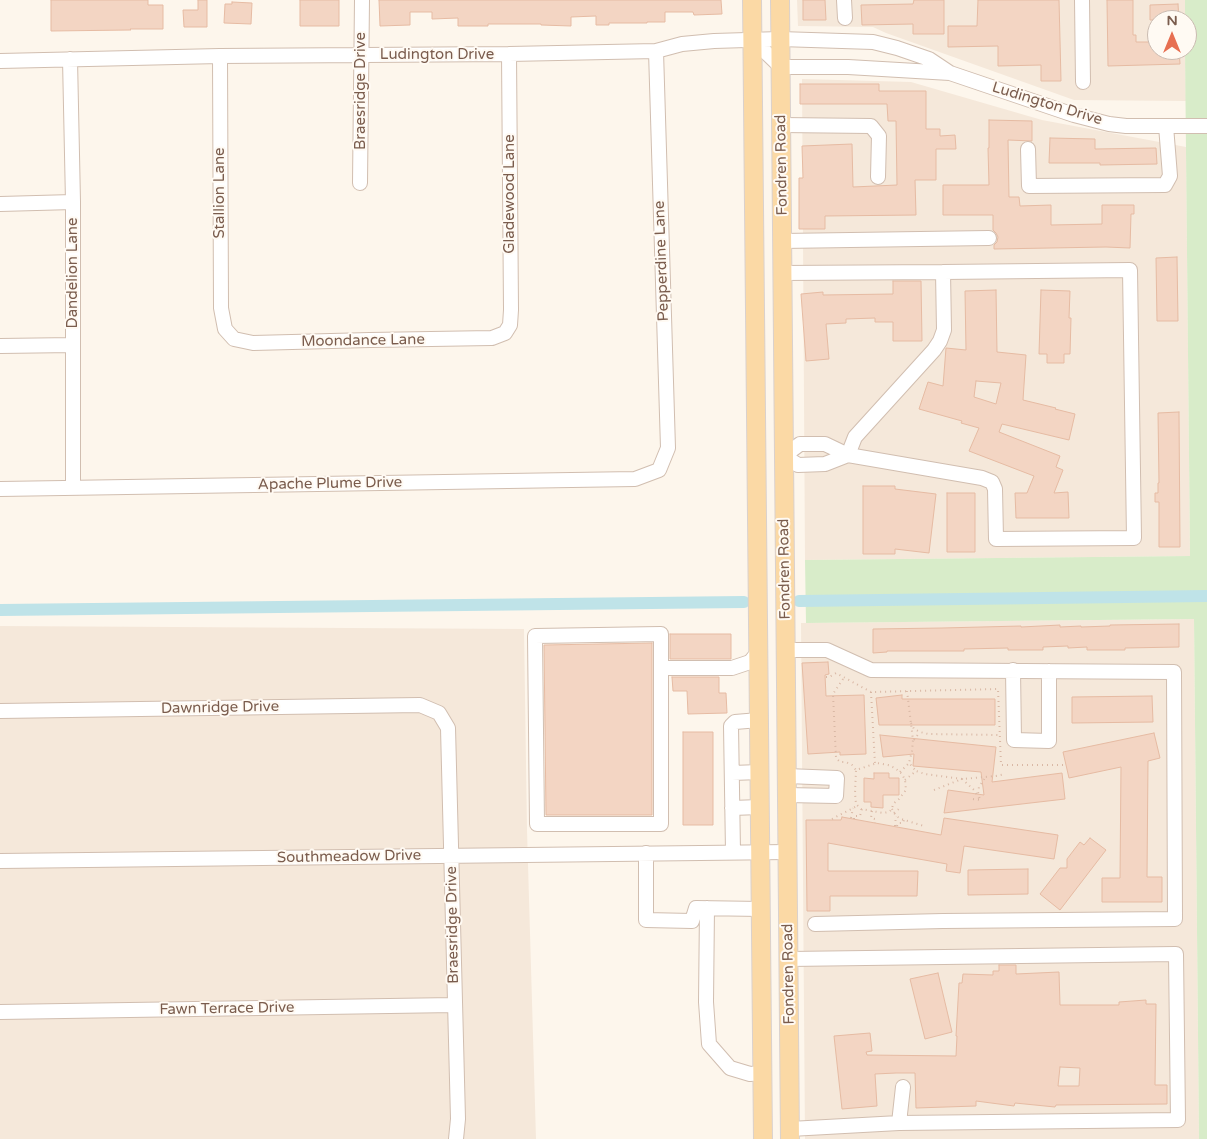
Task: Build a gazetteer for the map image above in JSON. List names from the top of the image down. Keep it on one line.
{"streets":{"main road":["Fondren Road"],"street":["Ludington Drive","Braesridge Drive","Stallion Lane","Gladewood Lane","Pepperdine Lane","Dandelion Lane","Moondance Lane","Apache Plume Drive","Dawnridge Drive","Southmeadow Drive","Fawn Terrace Drive"]},"crossings":[["Ludington Drive","Braesridge Drive"],["Ludington Drive","Fondren Road"],["Ludington Drive","Stallion Lane"],["Ludington Drive","Gladewood Lane"],["Ludington Drive","Pepperdine Lane"],["Ludington Drive","Dandelion Lane"],["Braesridge Drive","Dawnridge Drive"],["Braesridge Drive","Southmeadow Drive"],["Braesridge Drive","Fawn Terrace Drive"],["Fondren Road","Southmeadow Drive"],["Stallion Lane","Moondance Lane"],["Gladewood Lane","Moondance Lane"],["Pepperdine Lane","Apache Plume Drive"],["Dandelion Lane","Apache Plume Drive"]],"north":"top"}
